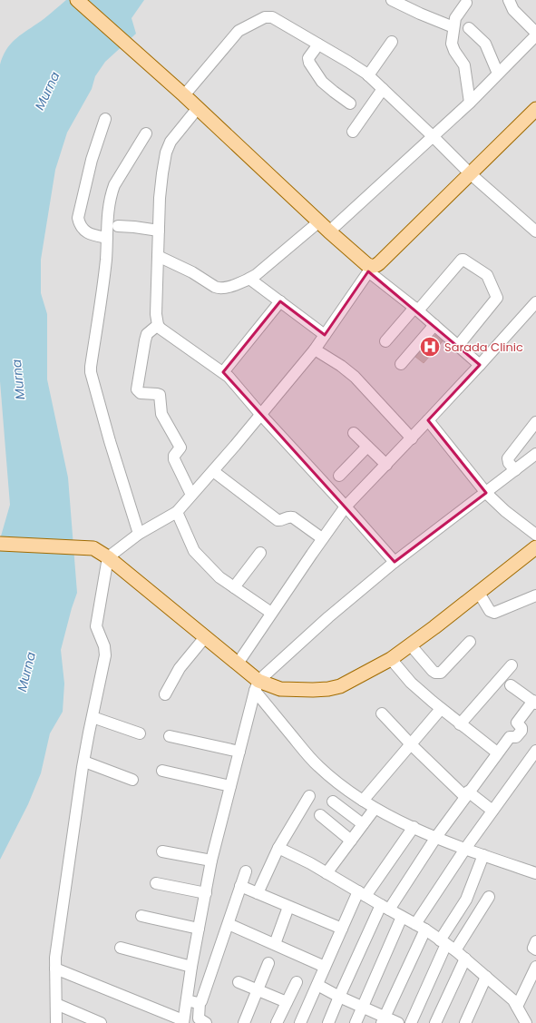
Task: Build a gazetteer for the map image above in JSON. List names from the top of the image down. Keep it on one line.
{"water":["Murna"],"places":{"hospital":["Sarada Clinic"]}}
